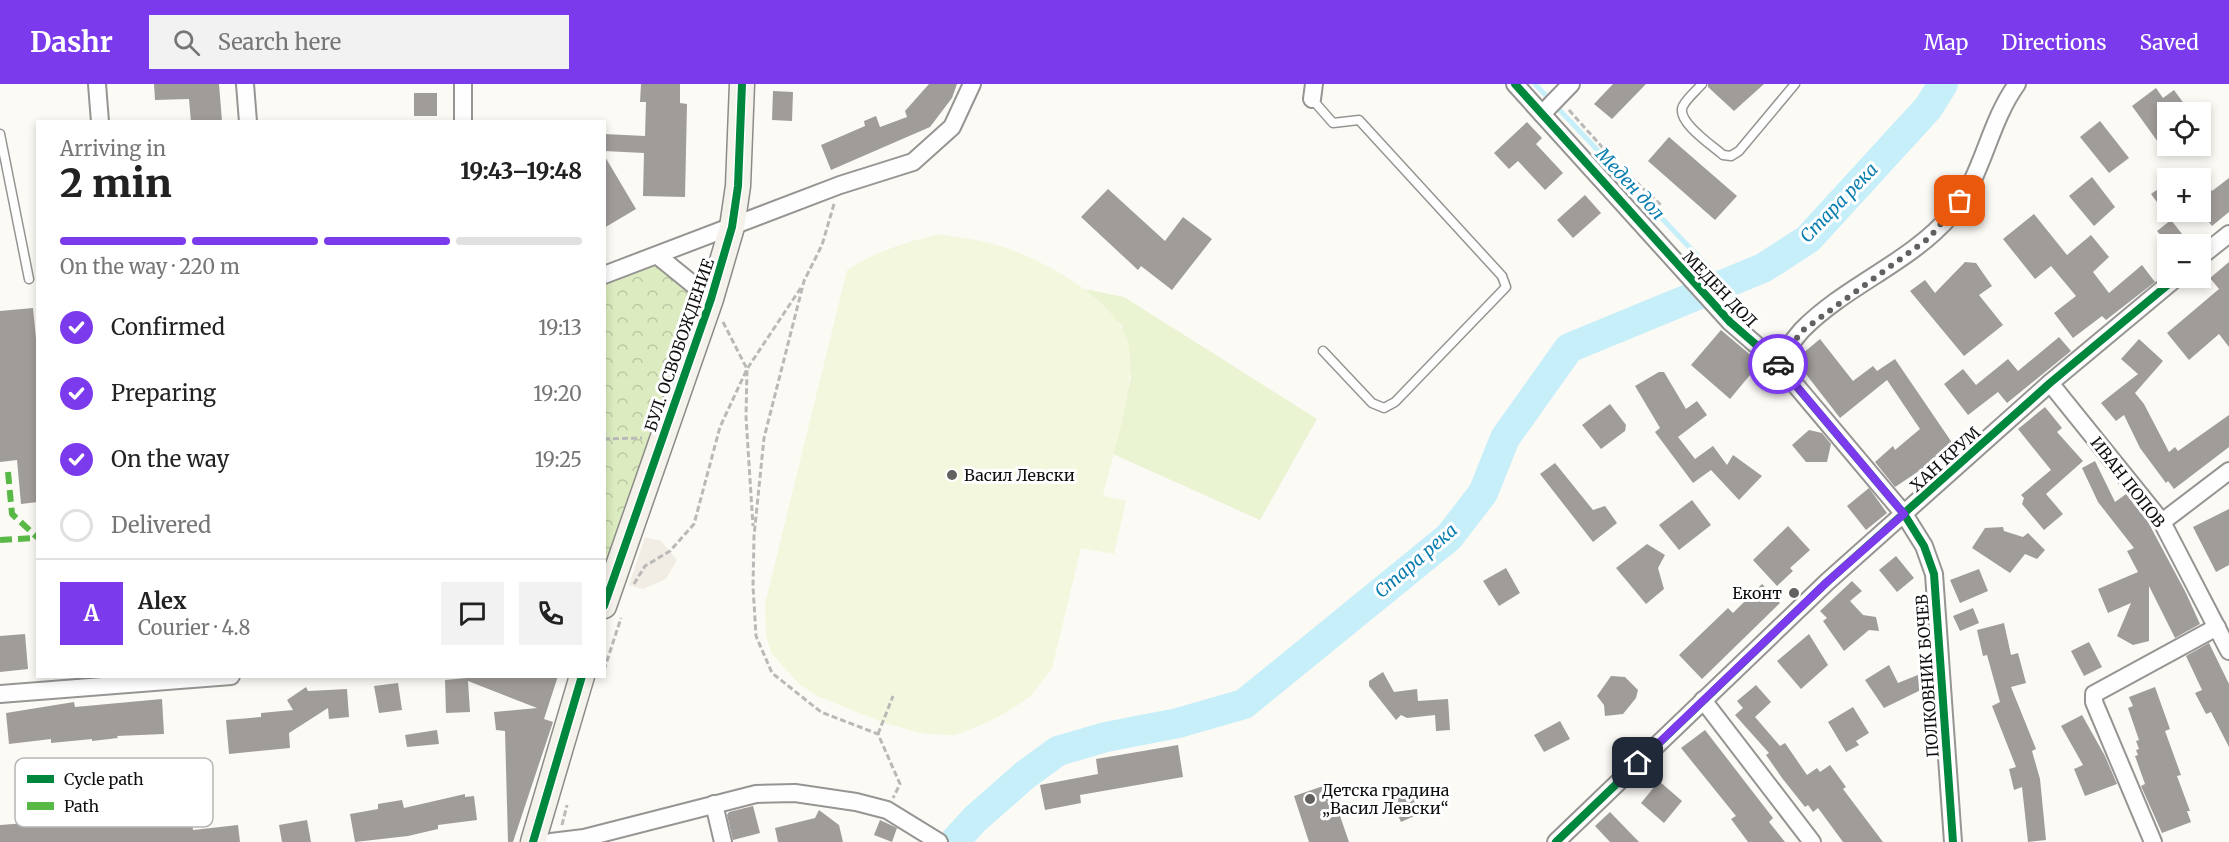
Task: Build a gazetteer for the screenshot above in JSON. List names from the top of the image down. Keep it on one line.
{"streets":{"main road":["БУЛ. ОСВОБОЖДЕНИЕ"],"street":["МЕДЕН ДОЛ","ХАН КРУМ","ИВАН ПОПОВ","ПОЛКОВНИК БОЧЕВ"]},"crossings":[["МЕДЕН ДОЛ","ХАН КРУМ"],["МЕДЕН ДОЛ","ПОЛКОВНИК БОЧЕВ"],["ХАН КРУМ","ИВАН ПОПОВ"],["ХАН КРУМ","ПОЛКОВНИК БОЧЕВ"]],"water":["Меден дол","Стара река"],"places":["Васил Левски","Еконт","Детска градина „Васил Левски“"],"legend":["Cycle path","Path"],"page":{"header":"Dashr","search":"Search here","nav":["Map","Directions","Saved"],"map_buttons":["+","−"],"heading":["2 min","Arriving in","19:43–19:48"],"panel":["Alex","Courier · 4.8"],"bar":"On the way · 220 m","list":[["Confirmed","19:13"],["Preparing","19:20"],["On the way","19:25"],"Delivered"],"round":"A"}}
